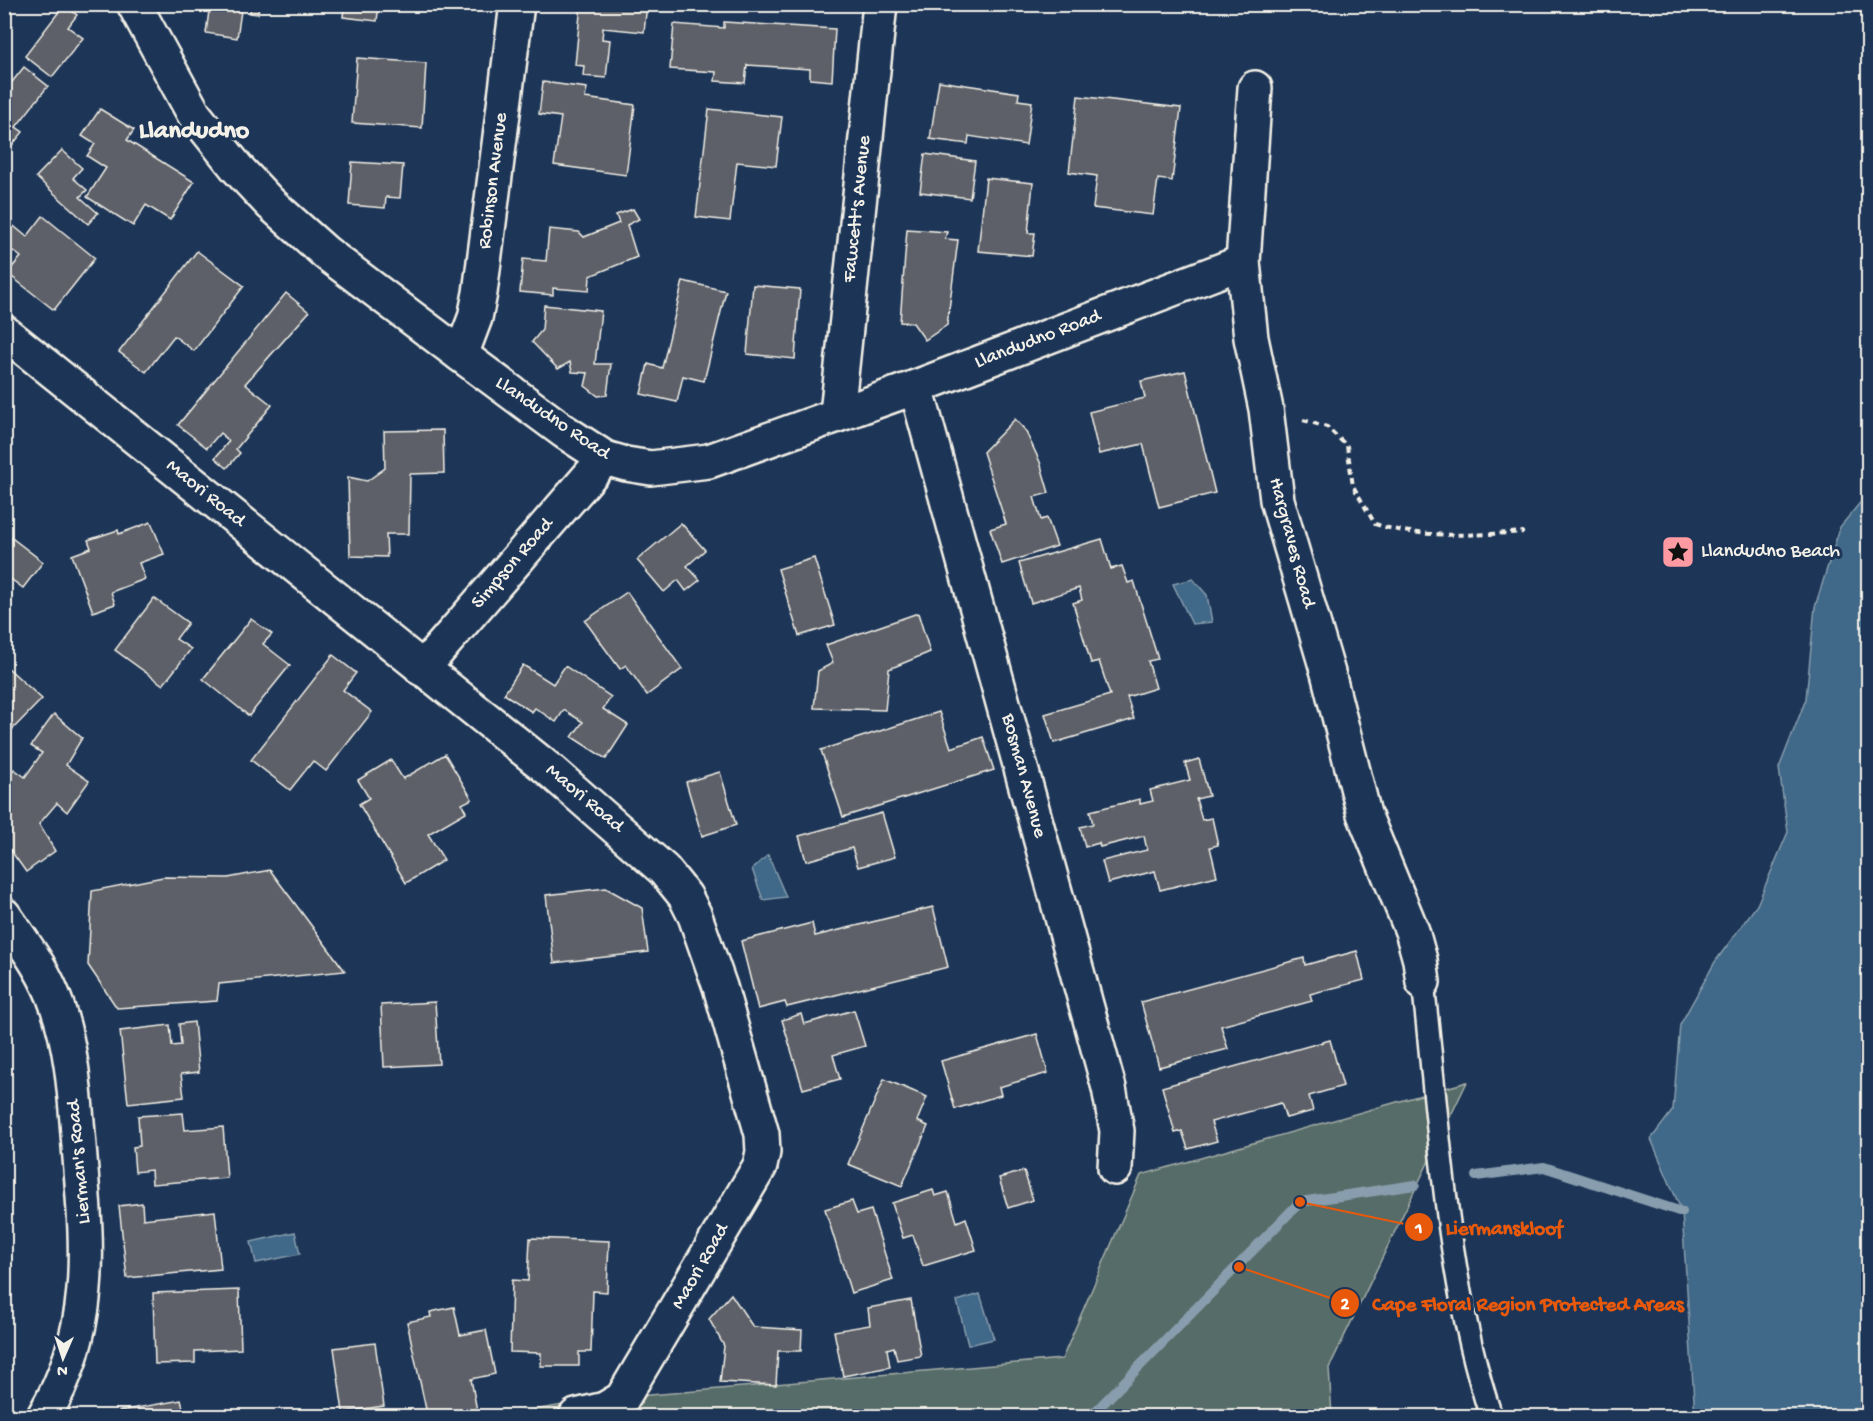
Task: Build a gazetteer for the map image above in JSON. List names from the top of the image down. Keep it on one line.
{"streets":{"street":["Robinson Avenue","Fawcett's Avenue","Llandudno Road","Maori Road","Hargraves Road","Simpson Road","Bosman Avenue","Lierman's Road"]},"crossings":[["Robinson Avenue","Llandudno Road"],["Fawcett's Avenue","Llandudno Road"],["Llandudno Road","Hargraves Road"],["Llandudno Road","Simpson Road"],["Llandudno Road","Bosman Avenue"],["Maori Road","Simpson Road"]],"districts":["Llandudno"],"places":{"place":["Llandudno Beach"],"other":["Liermanskloof","Cape Floral Region Protected Areas"]},"north":"bottom"}
